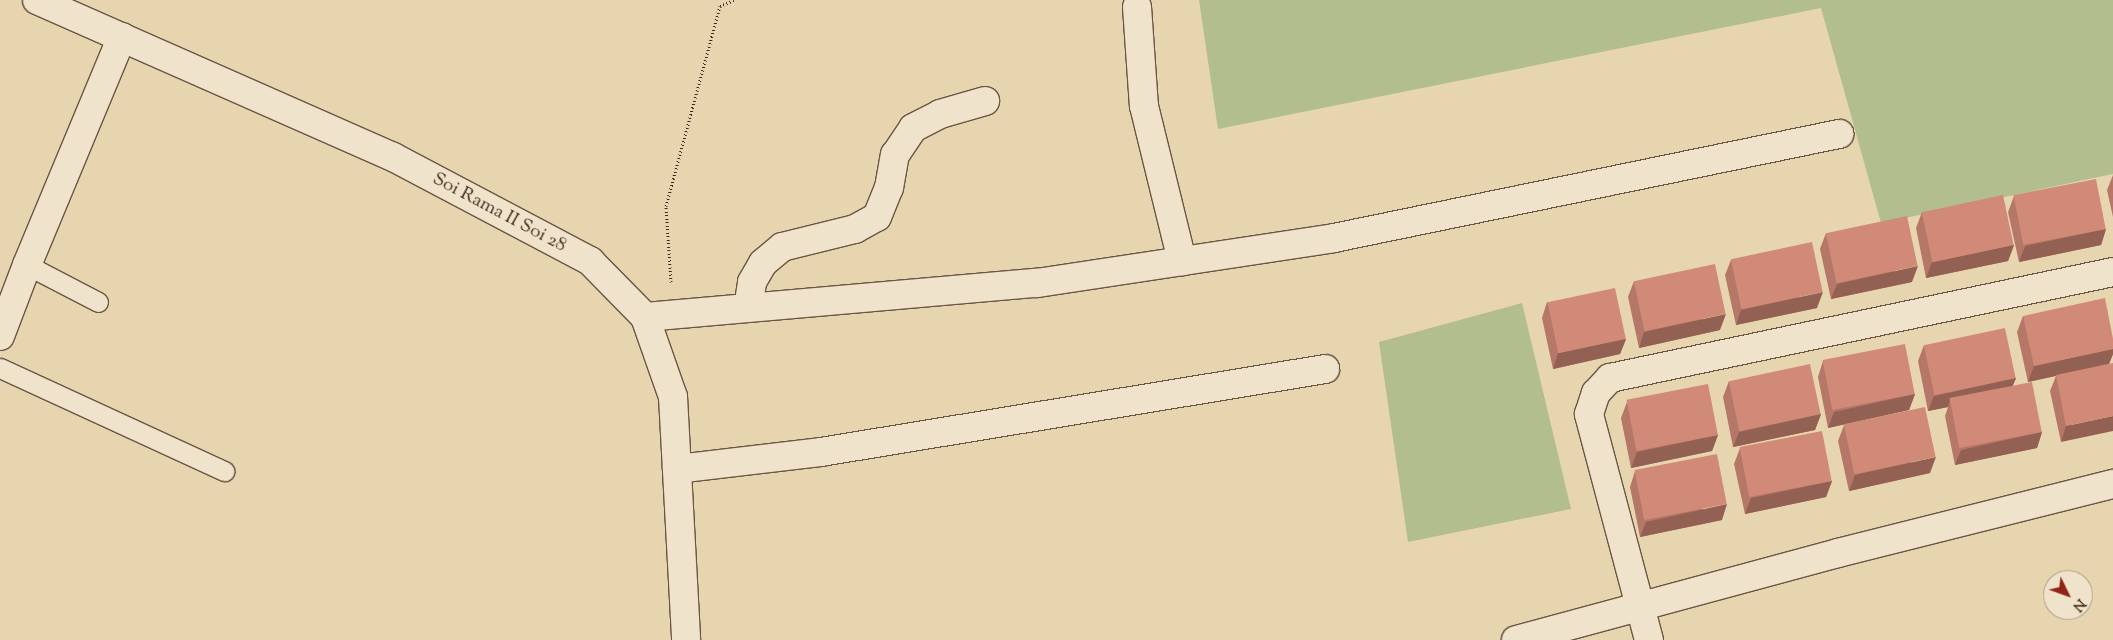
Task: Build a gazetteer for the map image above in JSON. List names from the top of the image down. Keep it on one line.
{"streets":{"street":["Soi Rama II Soi 28"]},"north":"bottom right"}
